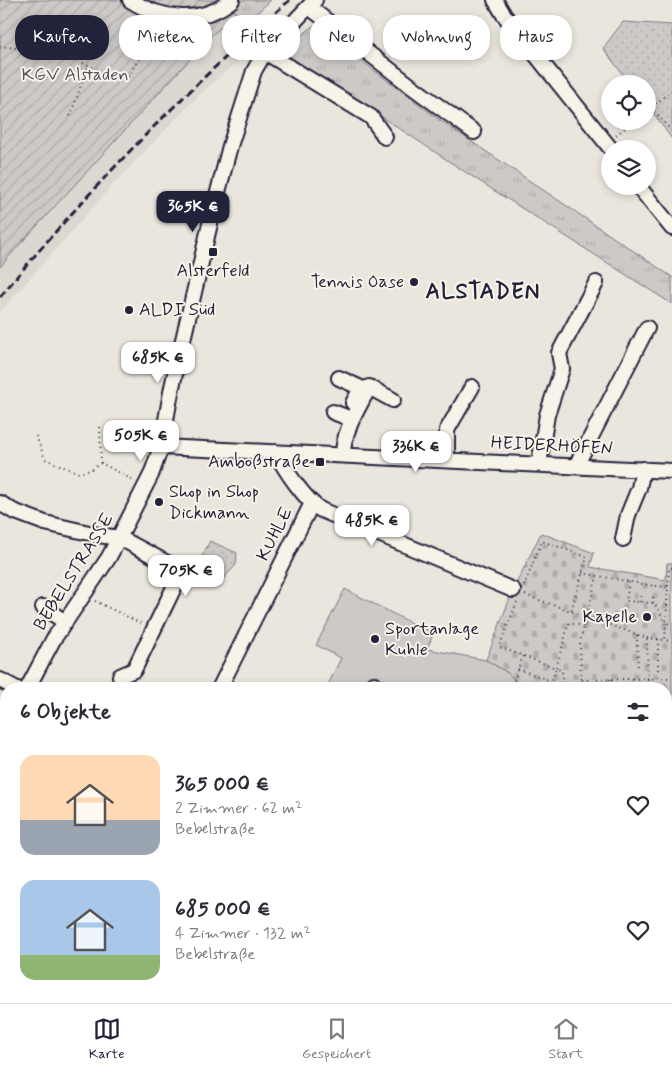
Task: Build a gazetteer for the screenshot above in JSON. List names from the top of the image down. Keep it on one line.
{"streets":{"street":["HEIDERHÖFEN","KUHLE","BEBELSTRASSE"]},"crossings":[["HEIDERHÖFEN","BEBELSTRASSE"]],"districts":["ALSTADEN"],"parks":["KGV Alstaden"],"places":{"transit":["Alsterfeld","Amboßstraße"],"other":["Tennis Oase","ALDI Süd","Shop in Shop Dickmann","Kapelle","Sportanlage Kuhle"]},"page":{"chip":["Kaufen","Mieten","Filter","Neu","Wohnung","Haus"],"price":["365K €","685K €","505K €","336K €","485K €","705K €"],"heading":"6 Objekte","list":[{"name":"365 000 €","note":"2 Zimmer · 62 m² · Bebelstraße"},{"name":"685 000 €","note":"4 Zimmer · 132 m² · Bebelstraße"}],"tabs":["Karte","Gespeichert","Start"]}}
